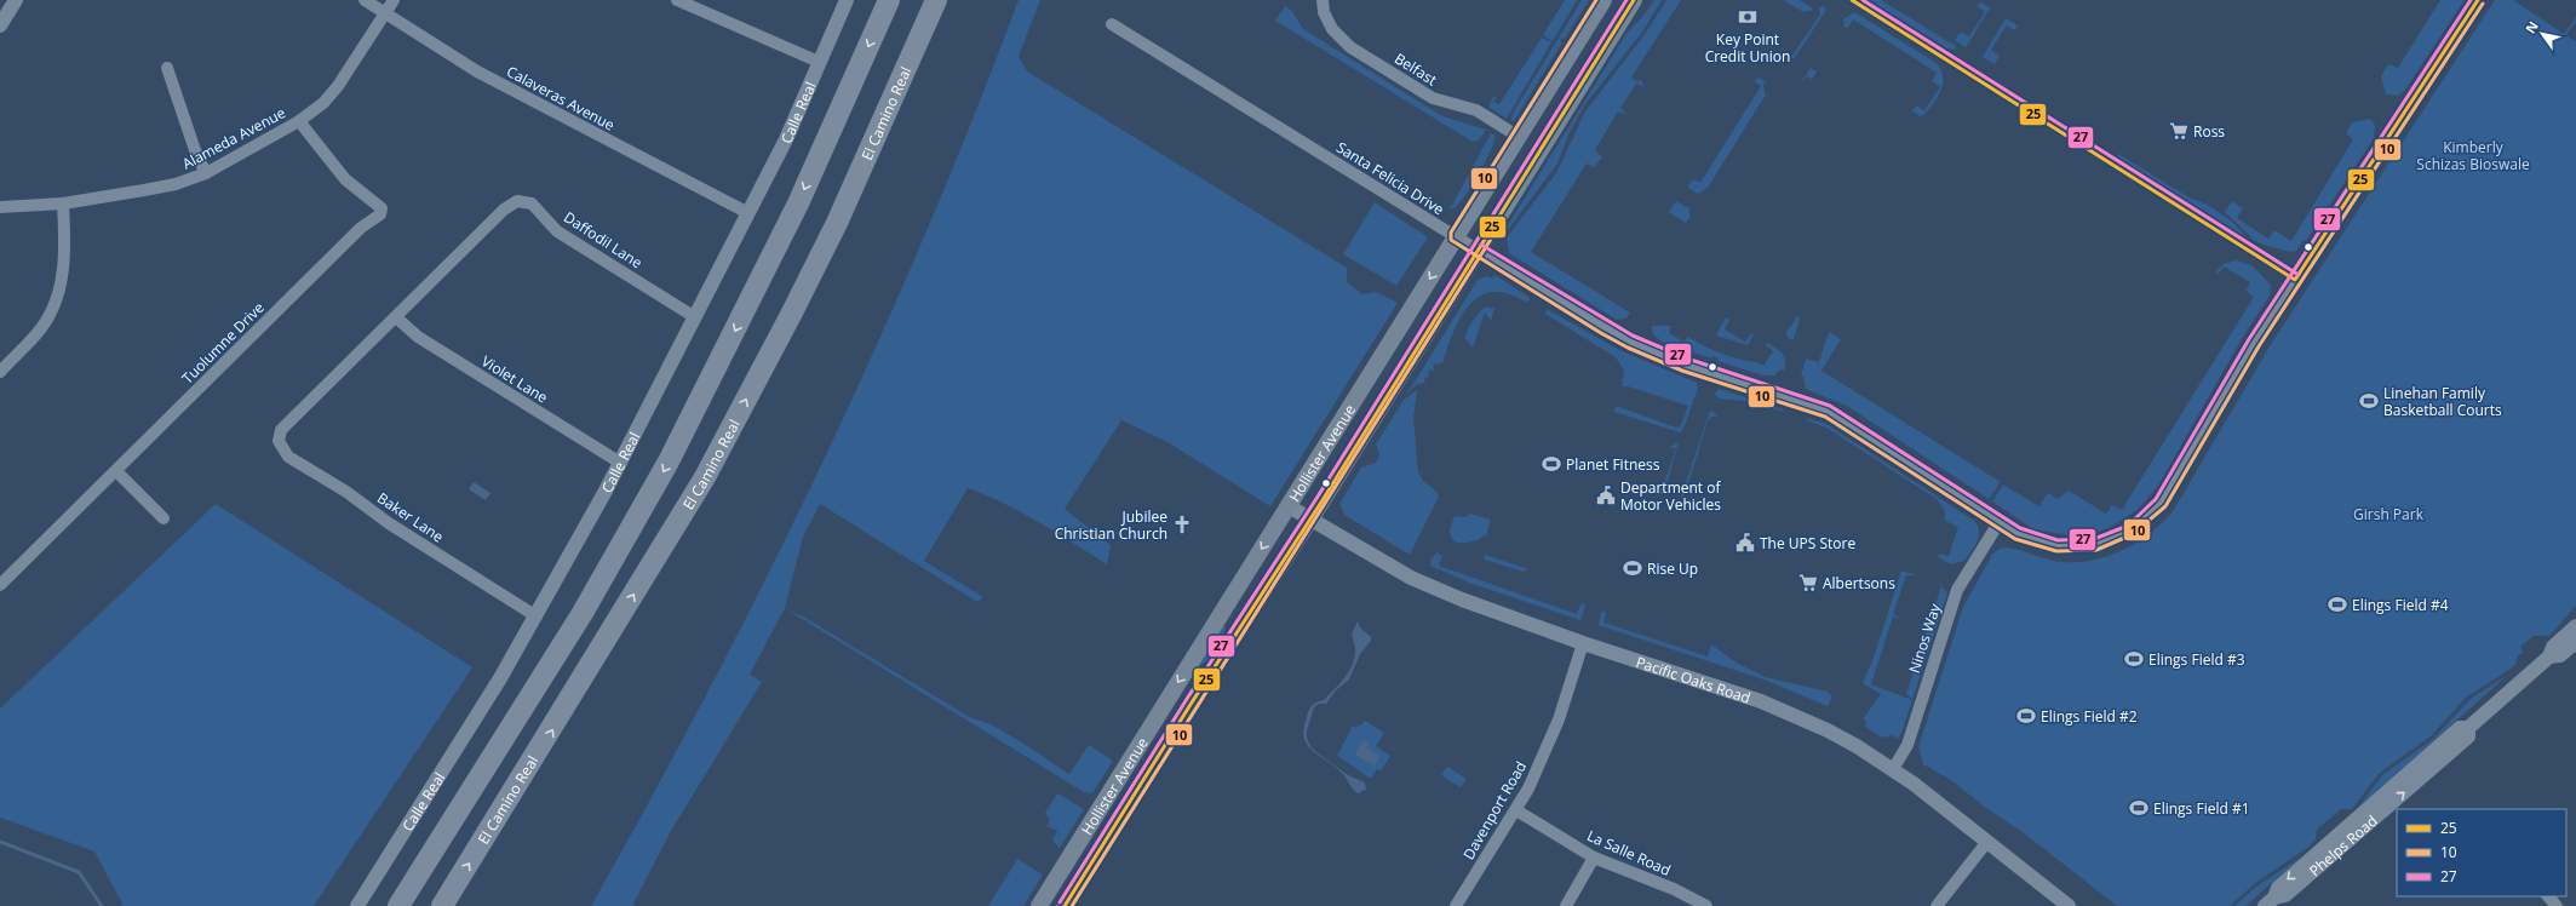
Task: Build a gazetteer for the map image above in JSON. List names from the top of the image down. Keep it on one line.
{"streets":{"highway":["El Camino Real"],"main road":["Hollister Avenue"],"street":["Belfast","Calaveras Avenue","Calle Real","Alameda Avenue","Santa Felicia Drive","Daffodil Lane","Tuolumne Drive","Violet Lane","Baker Lane","Ninos Way","Pacific Oaks Road","Davenport Road","Phelps Road","La Salle Road"]},"crossings":[["Belfast","Hollister Avenue"],["Calaveras Avenue","Calle Real"],["Calaveras Avenue","Alameda Avenue"],["Calle Real","Daffodil Lane"],["Calle Real","Violet Lane"],["Calle Real","Baker Lane"],["Alameda Avenue","Tuolumne Drive"],["Santa Felicia Drive","Hollister Avenue"],["Santa Felicia Drive","Ninos Way"],["Daffodil Lane","Violet Lane"],["Daffodil Lane","Baker Lane"],["Violet Lane","Baker Lane"],["Hollister Avenue","Pacific Oaks Road"],["Ninos Way","Pacific Oaks Road"],["Pacific Oaks Road","Davenport Road"],["Davenport Road","La Salle Road"]],"parks":["Kimberly Schizas Bioswale","Girsh Park"],"places":{"bank":["Key Point Credit Union"],"supermarket":["Ross","Albertsons"],"sports":["Linehan Family Basketball Courts","Planet Fitness","Rise Up","Elings Field #4","Elings Field #3","Elings Field #2","Elings Field #1"],"public building":["Department of Motor Vehicles","The UPS Store"],"church":["Jubilee Christian Church"]},"lines":["transit line 25","transit line 10","transit line 27"],"legend":["25","10","27"],"north":"top left"}
